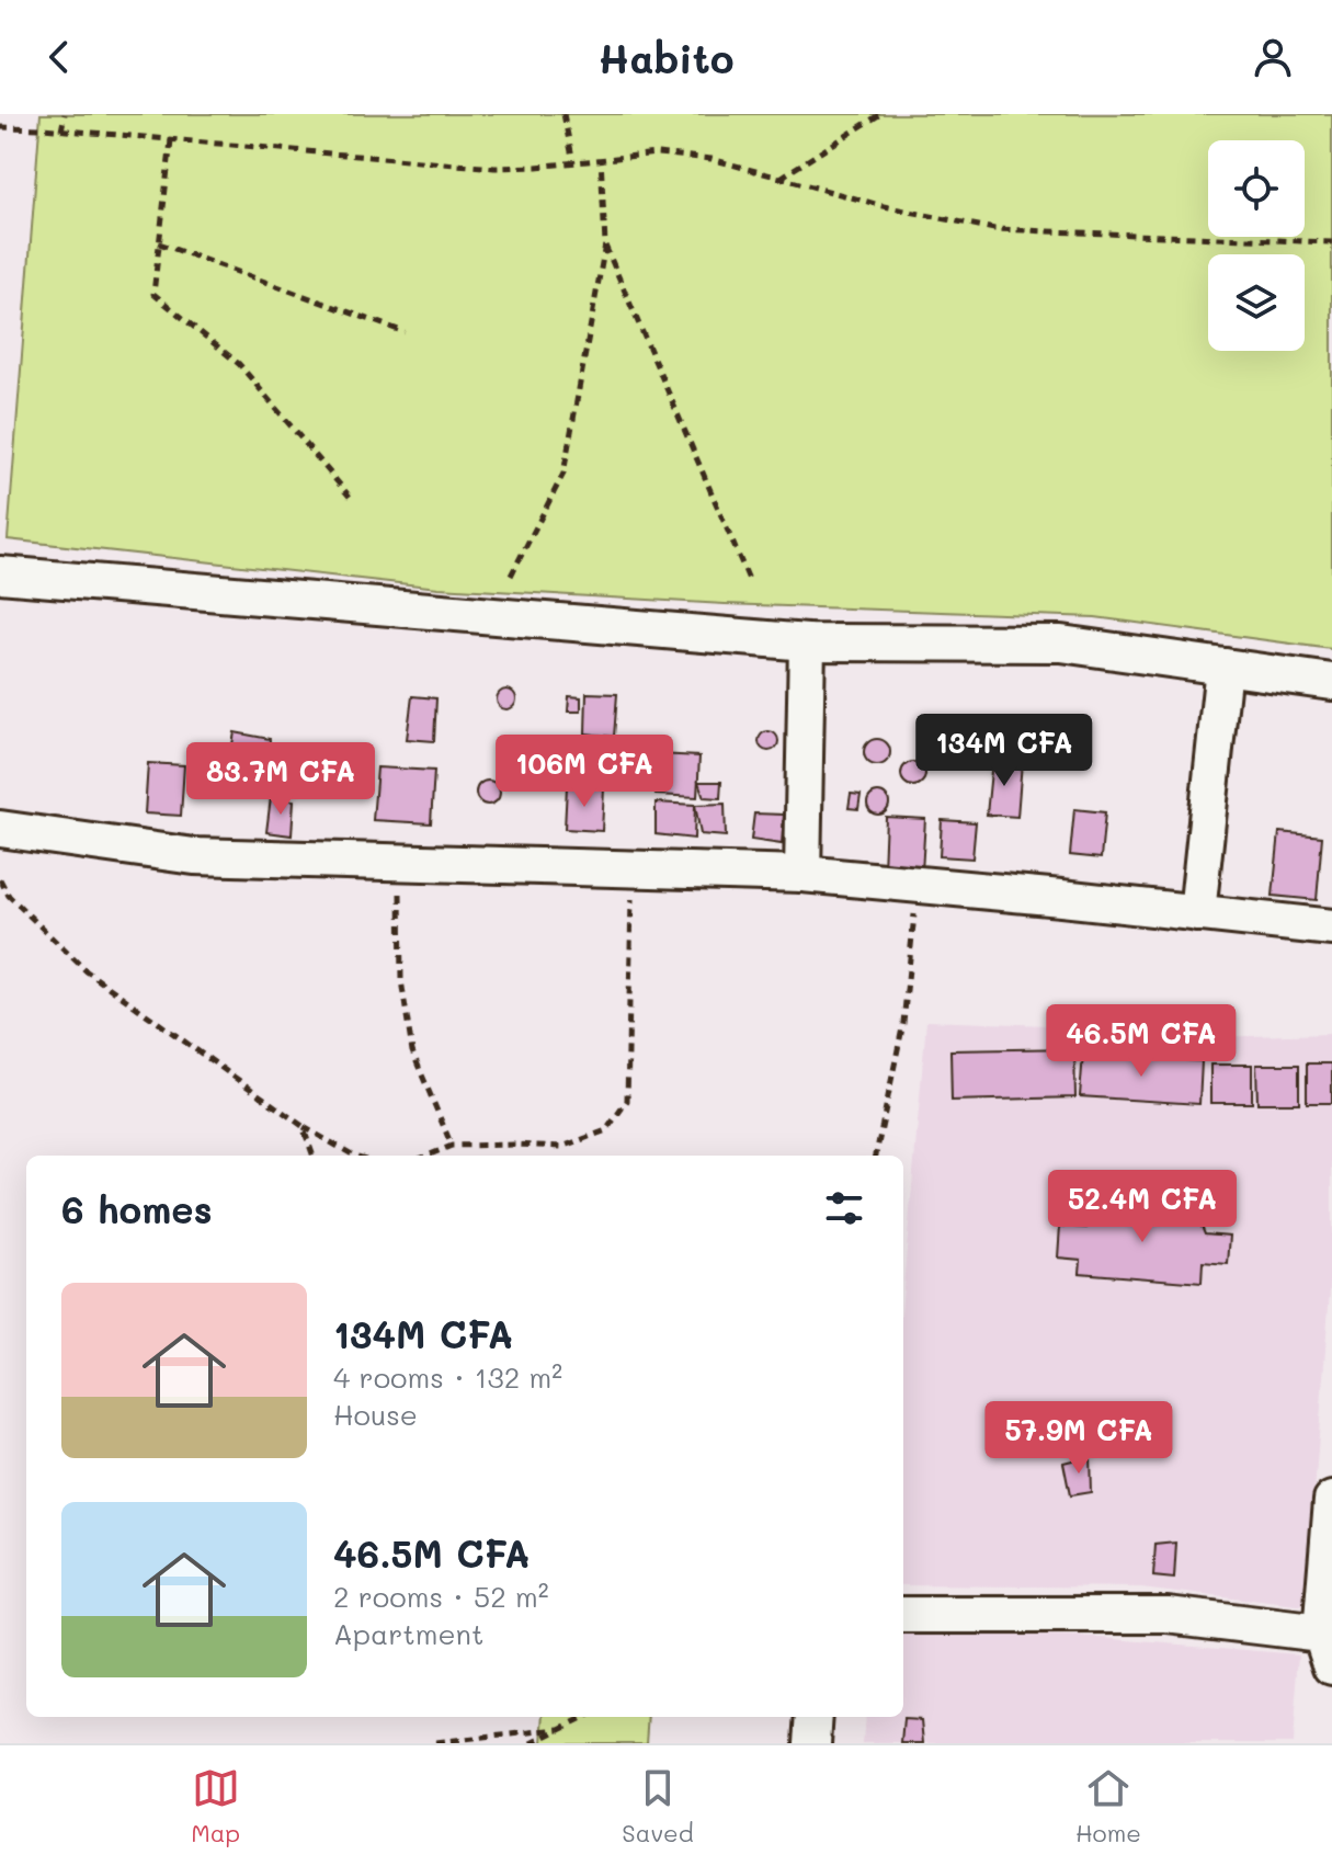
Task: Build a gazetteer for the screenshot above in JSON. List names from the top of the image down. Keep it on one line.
{"page":{"header":"Habito","price":["134M CFA","106M CFA","83.7M CFA","46.5M CFA","52.4M CFA","57.9M CFA"],"heading":"6 homes","list":[{"name":"134M CFA","note":"4 rooms · 132 m² · House"},{"name":"46.5M CFA","note":"2 rooms · 52 m² · Apartment"}],"tabs":["Map","Saved","Home"]}}
